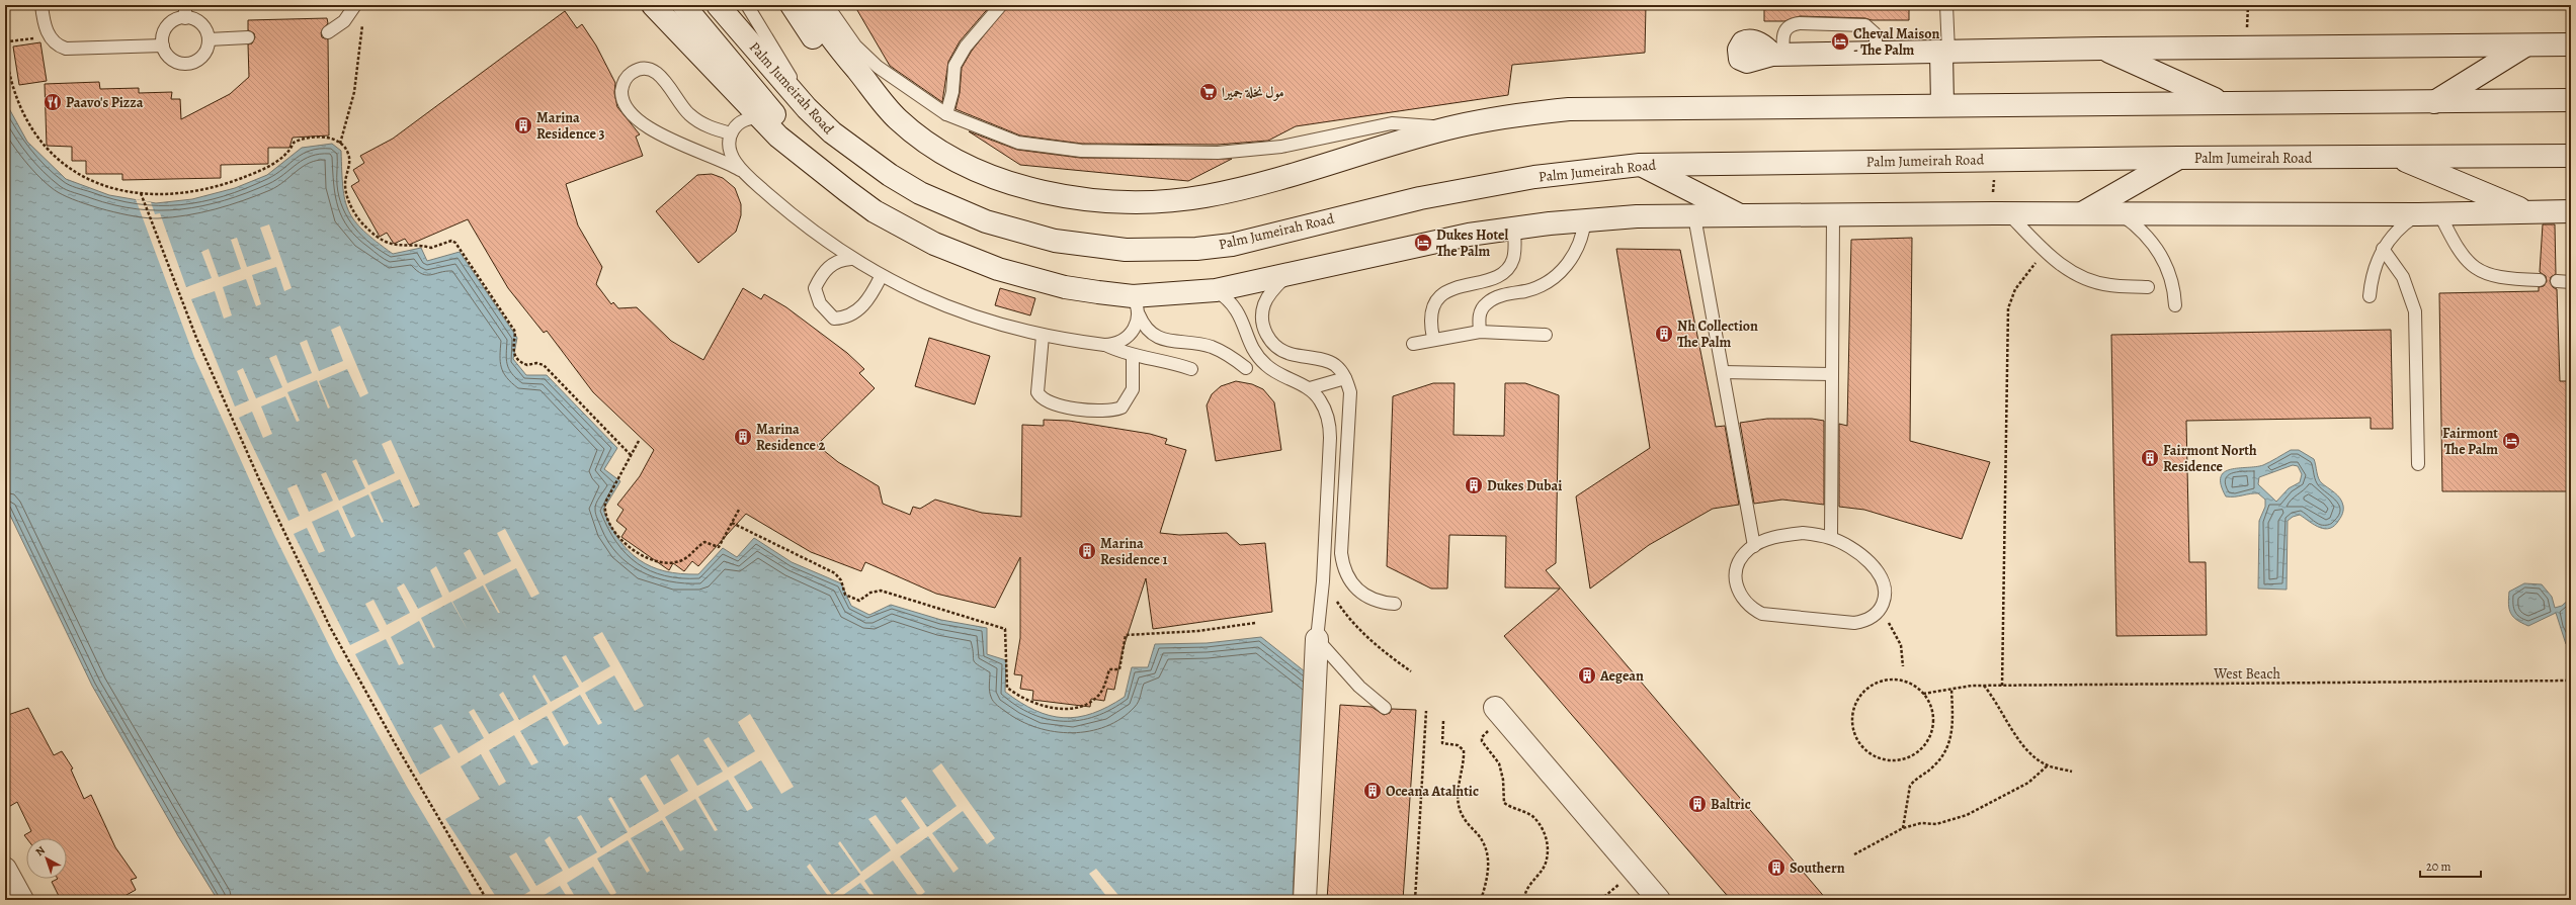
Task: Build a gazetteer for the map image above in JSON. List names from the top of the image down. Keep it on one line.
{"streets":{"main road":["Palm Jumeirah Road"],"path":["West Beach"]},"places":{"hotel":["Cheval Maison - The Palm","Dukes Hotel The Palm","Fairmont The Palm"],"supermarket":["مول نخلة جميرا"],"restaurant":["Paavo's Pizza"],"building":["Marina Residence 3","Nh Collection The Palm","Marina Residence 2","Fairmont North Residence","Dukes Dubai","Marina Residence 1","Aegean","Oceana Atalntic","Baltric","Southern"]},"scale_bar":"20 m","north":"top left"}
